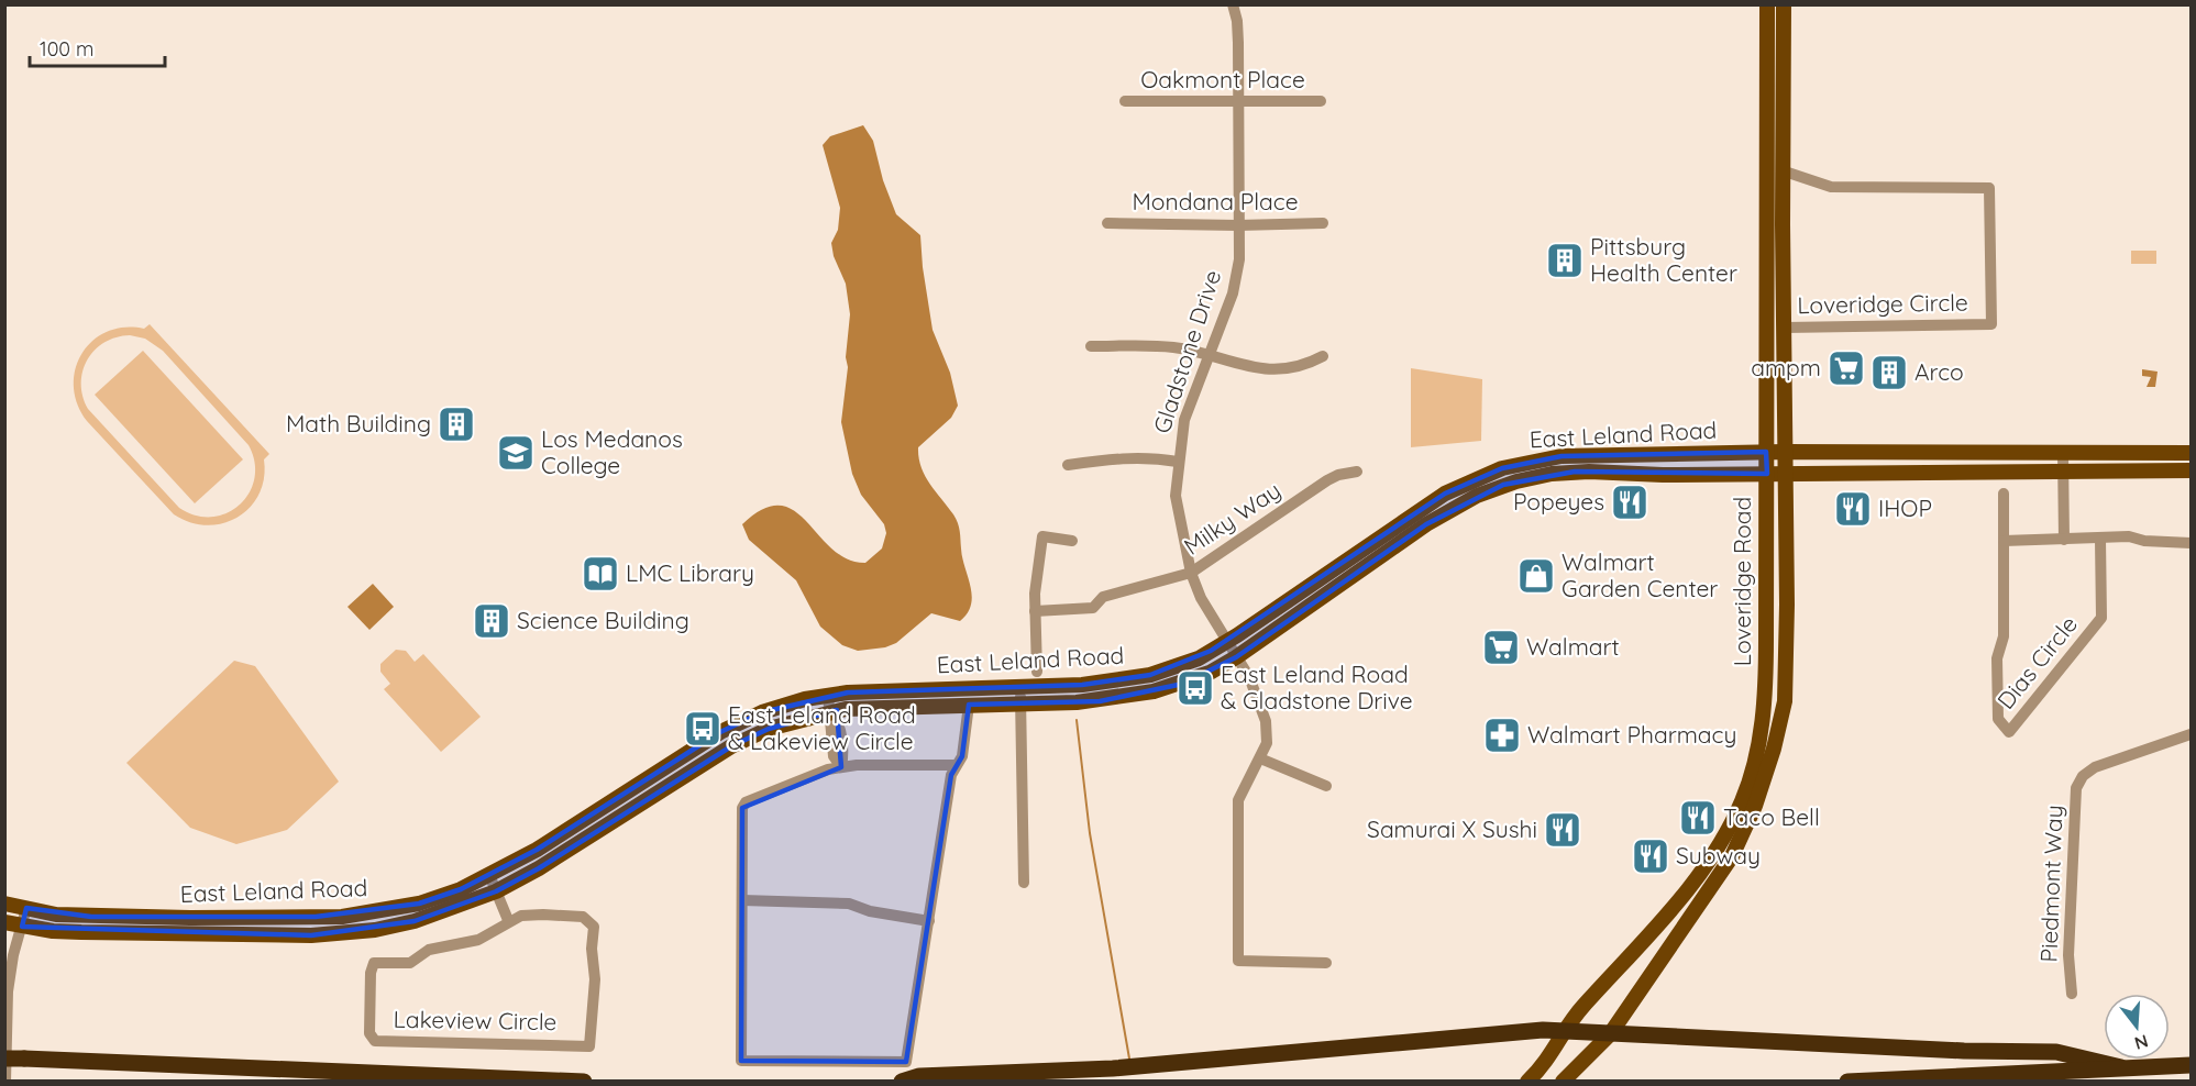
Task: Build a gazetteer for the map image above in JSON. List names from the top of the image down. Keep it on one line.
{"streets":{"main road":["East Leland Road","Loveridge Road"],"street":["Oakmont Place","Mondana Place","Loveridge Circle","Gladstone Drive","Milky Way","Dias Circle","Piedmont Way","Lakeview Circle"]},"crossings":[["Oakmont Place","Gladstone Drive"],["Mondana Place","Gladstone Drive"],["Loveridge Circle","Loveridge Road"],["Gladstone Drive","East Leland Road"],["Gladstone Drive","Milky Way"],["East Leland Road","Loveridge Road"]],"places":{"building":["Pittsburg Health Center","Arco","Math Building","Science Building"],"supermarket":["ampm","Walmart"],"school or university":["Los Medanos College"],"restaurant":["Popeyes","IHOP","Taco Bell","Samurai X Sushi","Subway"],"library":["LMC Library"],"shop":["Walmart Garden Center"],"bus stop":["East Leland Road & Gladstone Drive","East Leland Road & Lakeview Circle"],"pharmacy":["Walmart Pharmacy"]},"scale_bar":"100 m","north":"bottom"}
